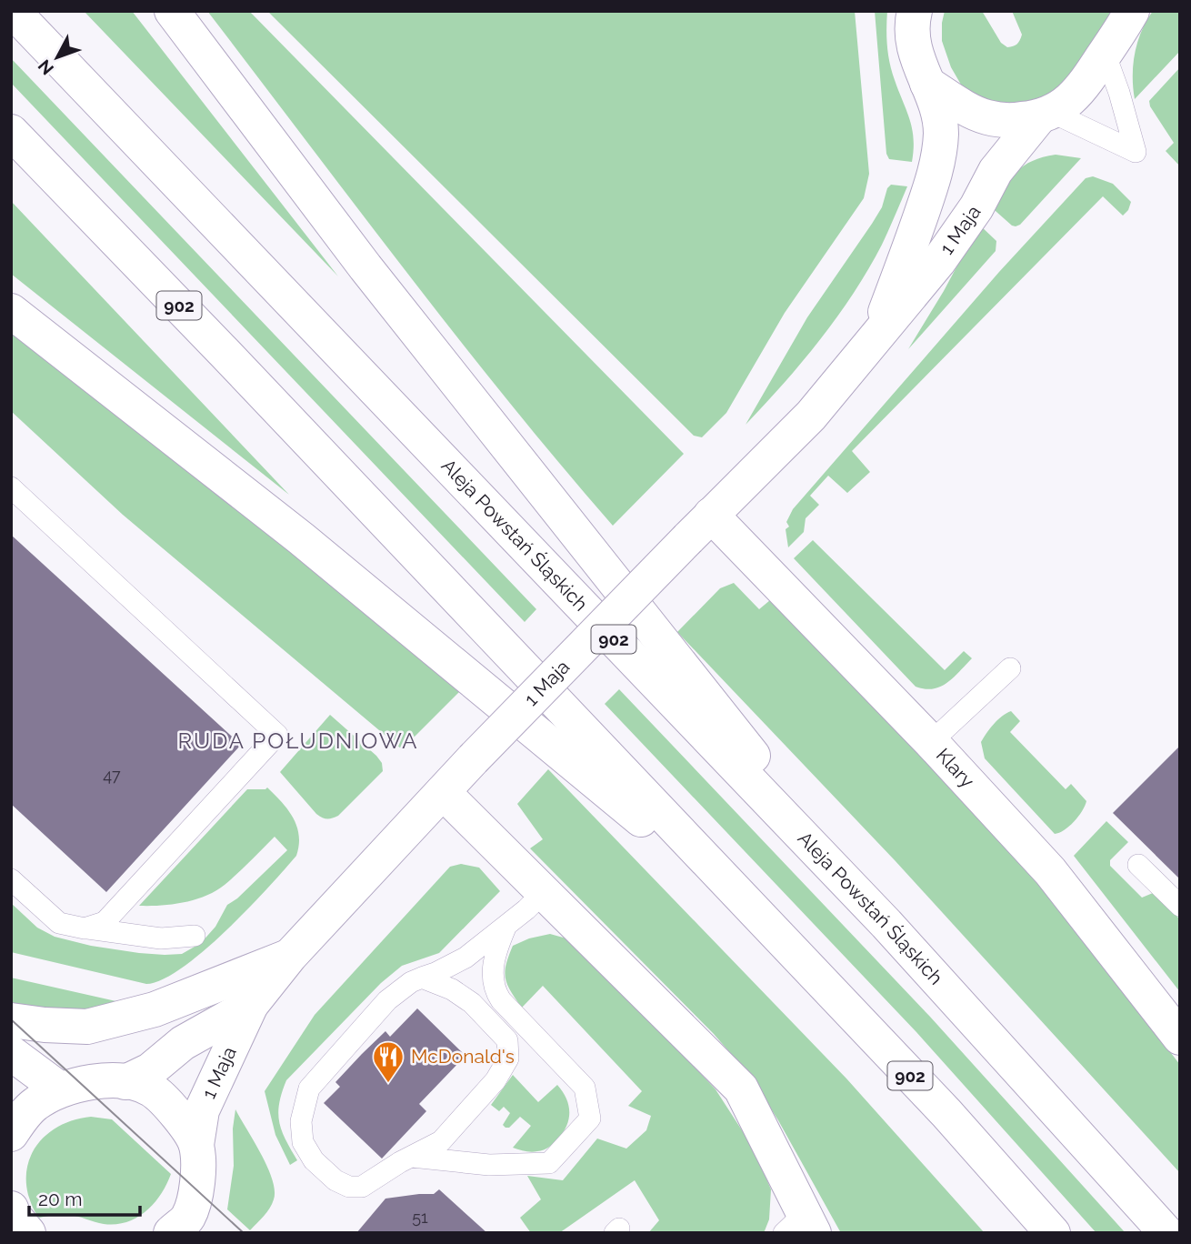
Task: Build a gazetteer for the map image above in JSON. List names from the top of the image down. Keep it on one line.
{"streets":{"main road":["1 Maja","902","Aleja Powstań Śląskich","Klary"]},"crossings":[["1 Maja","Klary"]],"districts":["RUDA POŁUDNIOWA"],"places":{"restaurant":["McDonald's"]},"house_numbers":["47","51"],"scale_bar":"20 m","north":"bottom left"}
